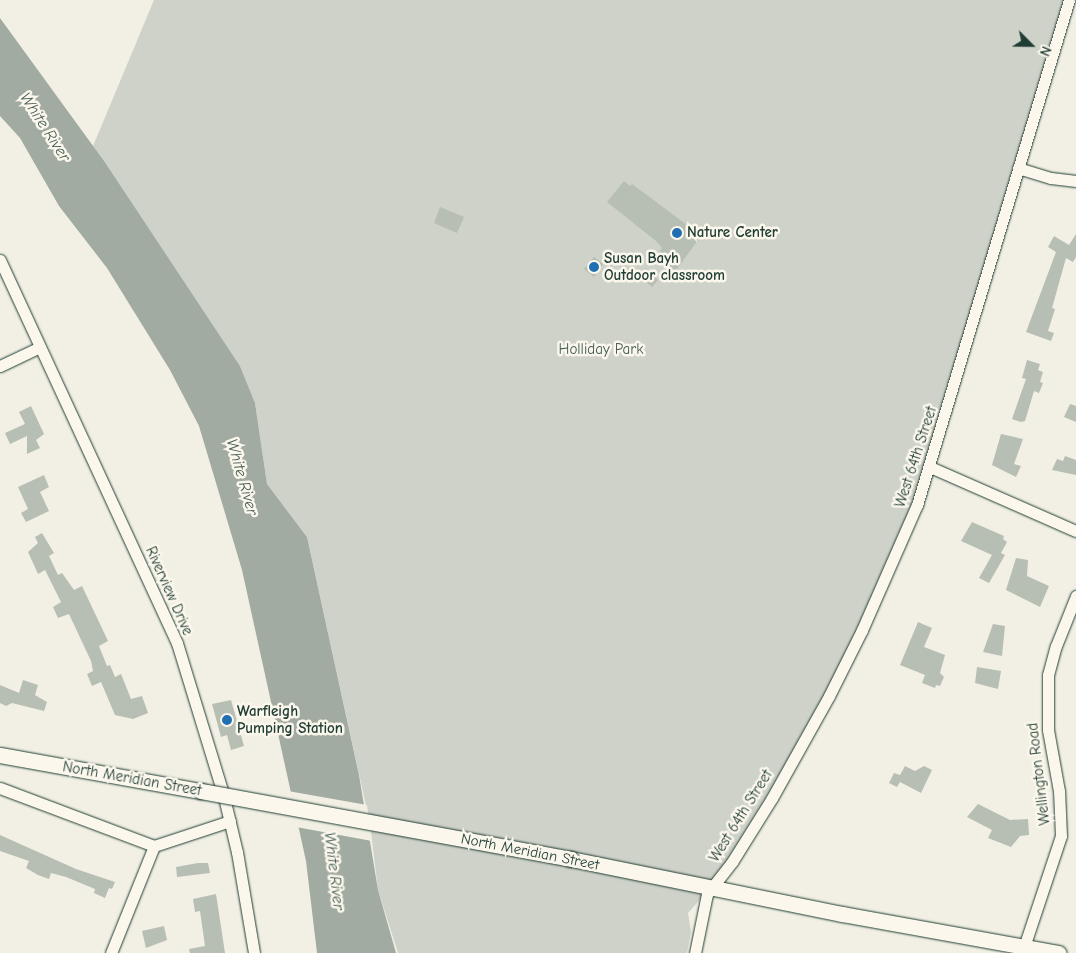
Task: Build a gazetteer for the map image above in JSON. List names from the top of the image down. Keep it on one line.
{"streets":{"main road":["North Meridian Street"],"street":["West 64th Street","Riverview Drive","Wellington Road"]},"crossings":[["West 64th Street","North Meridian Street"],["Wellington Road","North Meridian Street"]],"water":["White River"],"parks":["Holliday Park"],"places":["Nature Center","Susan Bayh Outdoor classroom","Warfleigh Pumping Station"],"north":"bottom right"}
